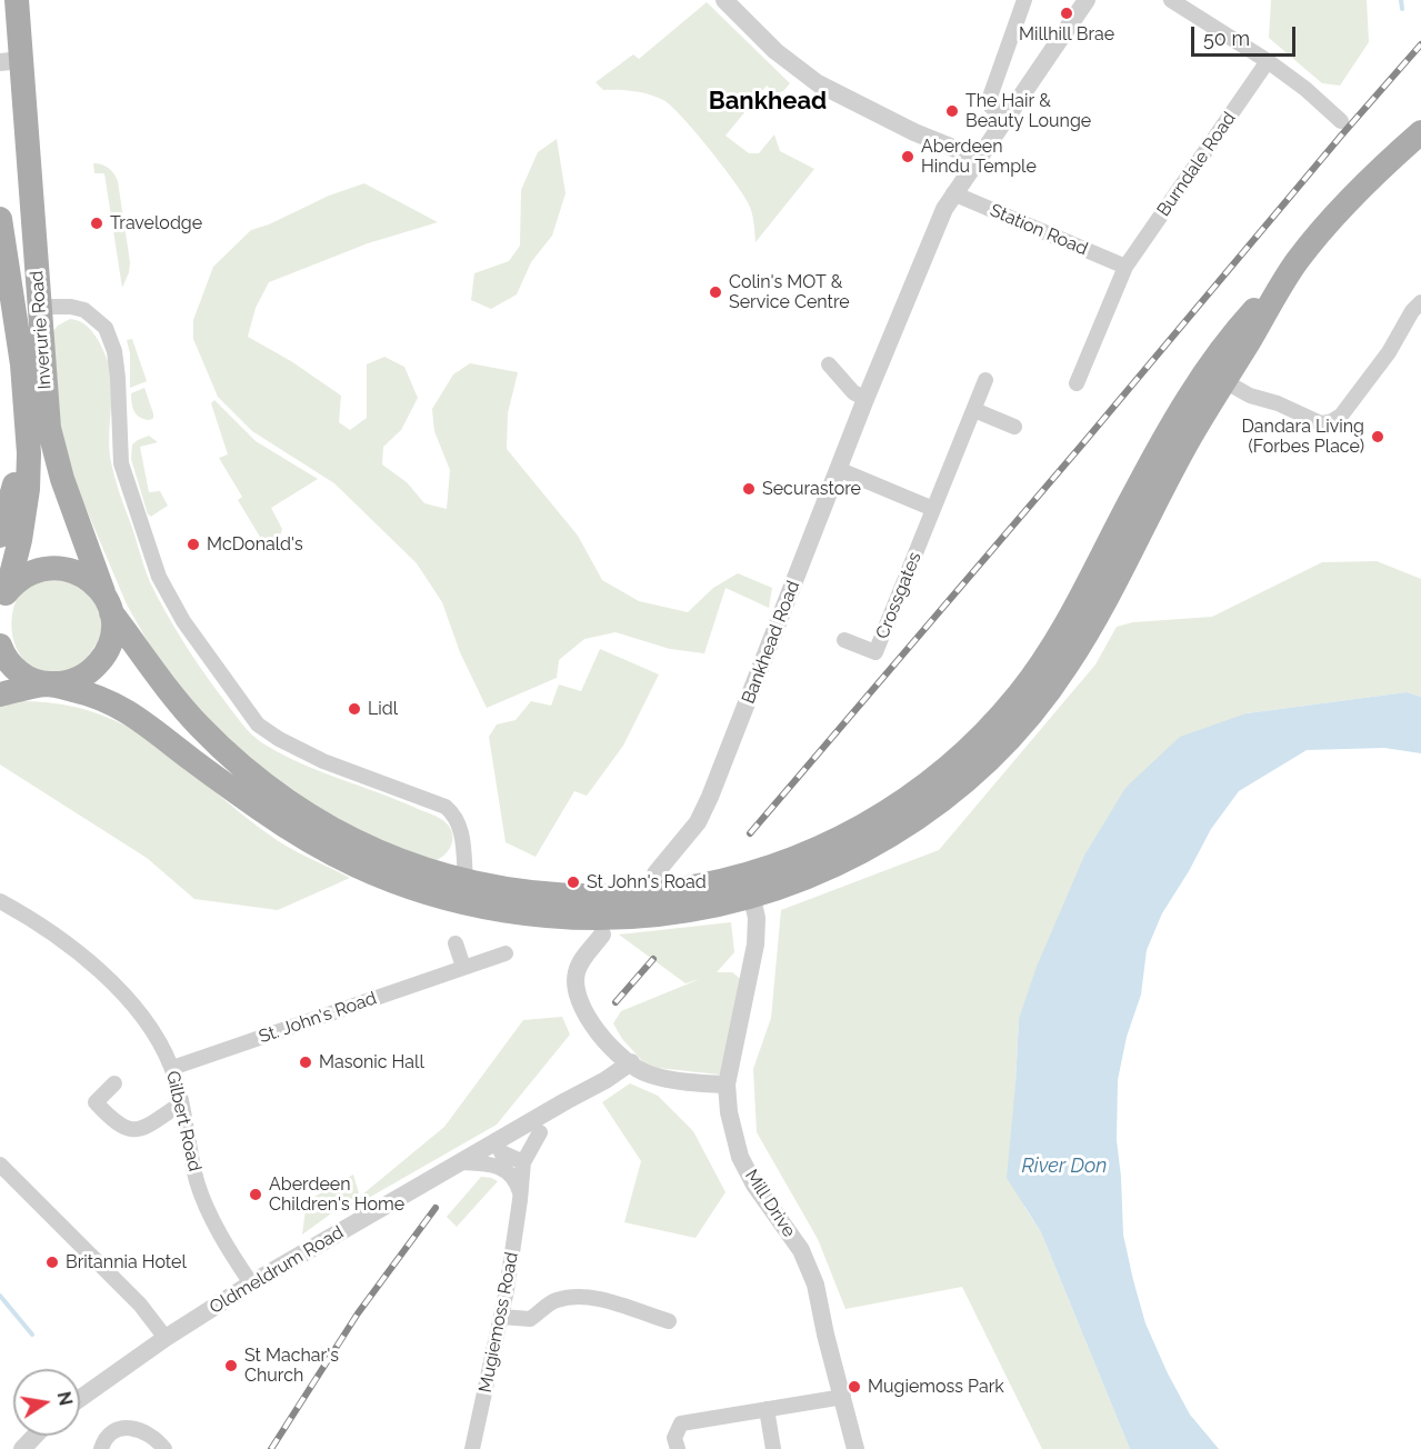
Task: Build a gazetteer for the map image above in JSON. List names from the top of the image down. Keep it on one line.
{"streets":{"main road":["Inverurie Road"],"street":["Burndale Road","Station Road","Crossgates","Bankhead Road","St. John's Road","Gilbert Road","Mill Drive","Oldmeldrum Road","Mugiemoss Road"]},"crossings":[["Burndale Road","Station Road"],["Station Road","Bankhead Road"],["St. John's Road","Gilbert Road"],["Gilbert Road","Oldmeldrum Road"]],"districts":["Bankhead"],"water":["River Don"],"places":["Millhill Brae","The Hair & Beauty Lounge","Aberdeen Hindu Temple","Travelodge","Colin's MOT & Service Centre","Dandara Living (Forbes Place)","Securastore","McDonald's","Lidl","St John's Road","Masonic Hall","Aberdeen Children's Home","Britannia Hotel","St Machar's Church","Mugiemoss Park"],"scale_bar":"50 m","north":"right"}
